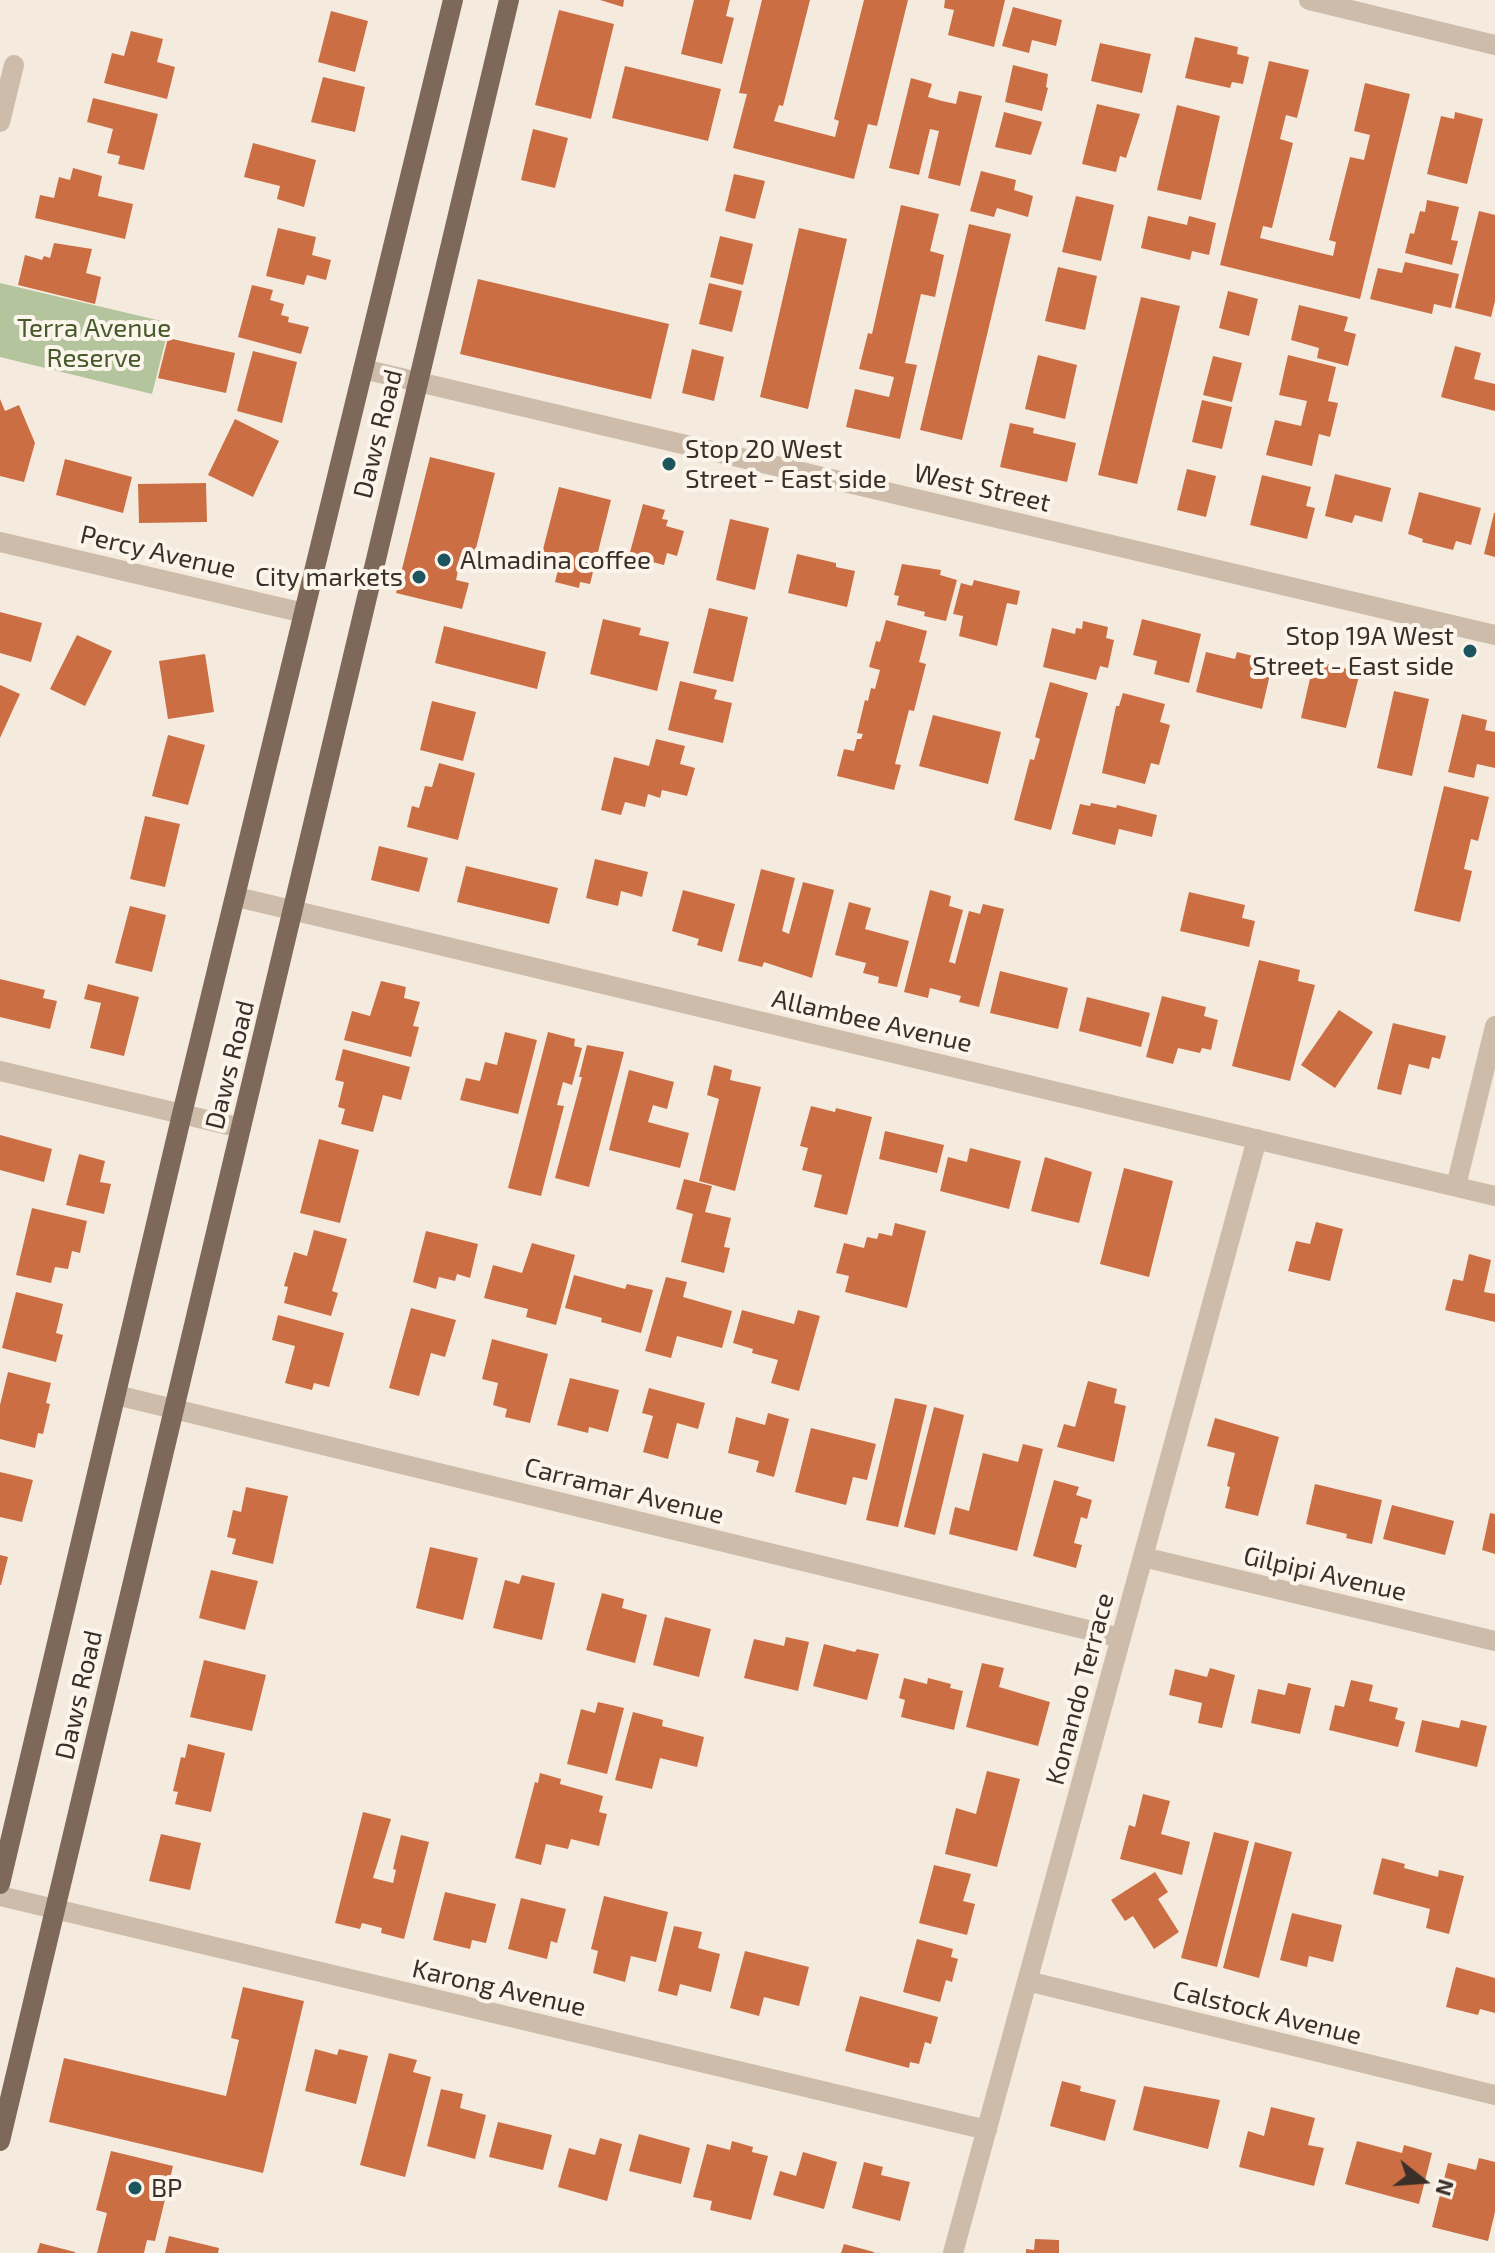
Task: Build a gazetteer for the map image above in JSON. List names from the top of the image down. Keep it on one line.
{"streets":{"main road":["Daws Road"],"street":["West Street","Percy Avenue","Allambee Avenue","Carramar Avenue","Gilpipi Avenue","Konando Terrace","Karong Avenue","Calstock Avenue"]},"crossings":[["Daws Road","West Street"],["Daws Road","Percy Avenue"],["Daws Road","Allambee Avenue"],["Daws Road","Carramar Avenue"],["Daws Road","Karong Avenue"],["Allambee Avenue","Konando Terrace"],["Carramar Avenue","Konando Terrace"],["Gilpipi Avenue","Konando Terrace"],["Konando Terrace","Karong Avenue"],["Konando Terrace","Calstock Avenue"]],"parks":["Terra Avenue Reserve"],"places":["Stop 20 West Street - East side","Almadina coffee","City markets","Stop 19A West Street - East side","BP"],"north":"right"}
